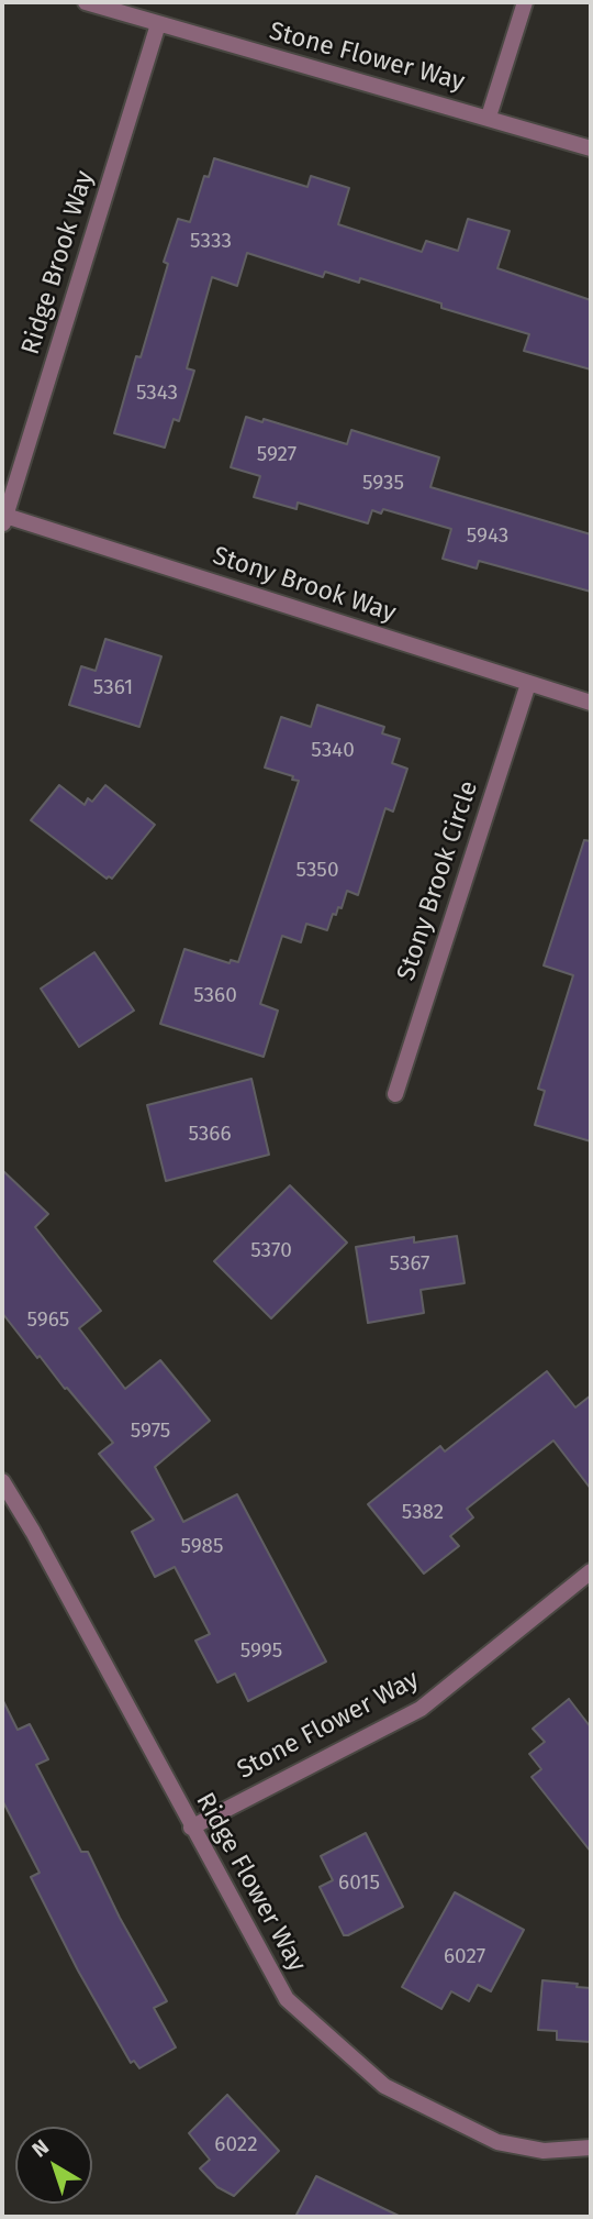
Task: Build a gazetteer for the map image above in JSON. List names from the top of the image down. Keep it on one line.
{"streets":{"street":["Stone Flower Way","Ridge Brook Way","Stony Brook Way","Stony Brook Circle","Ridge Flower Way"]},"crossings":[["Stone Flower Way","Ridge Brook Way"],["Stone Flower Way","Ridge Flower Way"],["Ridge Brook Way","Stony Brook Way"],["Stony Brook Way","Stony Brook Circle"]],"house_numbers":["5333","5343","5927","5935","5943","5361","5340","5350","5360","5366","5370","5367","5965","5975","5382","5985","5995","6015","6027","6022"],"north":"top left"}
